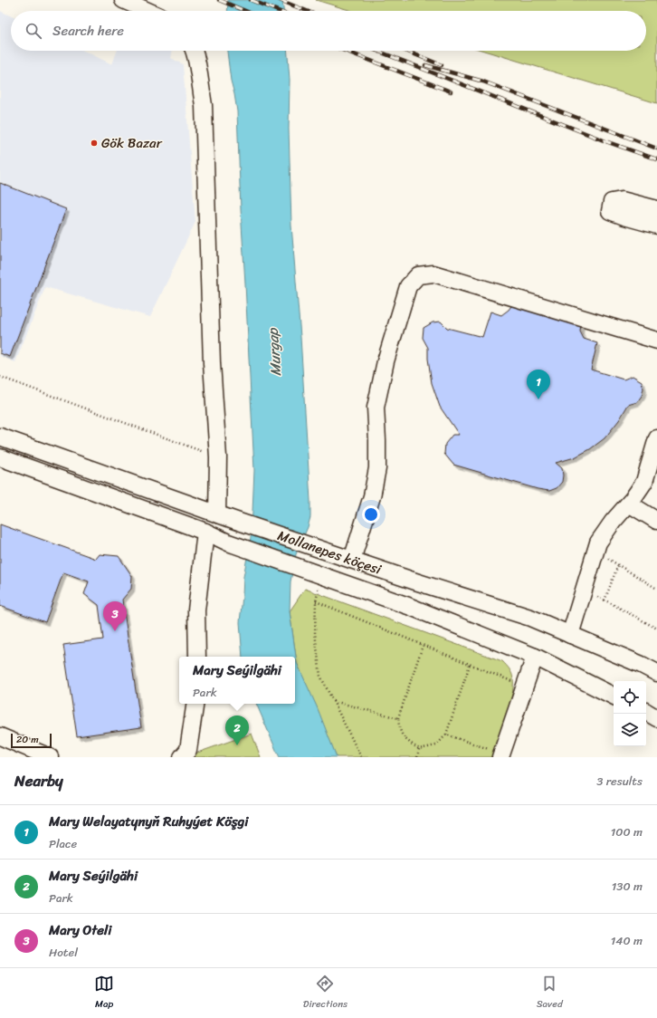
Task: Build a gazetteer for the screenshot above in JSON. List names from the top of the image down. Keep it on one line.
{"streets":{"street":["Mollanepes köçesi"]},"water":["Murgap"],"places":["Gök Bazar"],"scale_bar":"20 m","page":{"search":"Search here","pins":["1","3","2"],"popup":["Mary Seýilgähi","Park"],"scale":"20 m","heading":["Nearby","3 results"],"list":[{"mark":"1","name":"Mary Welayatynyň Ruhyýet Köşgi","note":"Place","value":"100 m"},{"mark":"2","name":"Mary Seýilgähi","note":"Park","value":"130 m"},{"mark":"3","name":"Mary Oteli","note":"Hotel","value":"140 m"}],"nav":["Map","Directions","Saved"]}}
